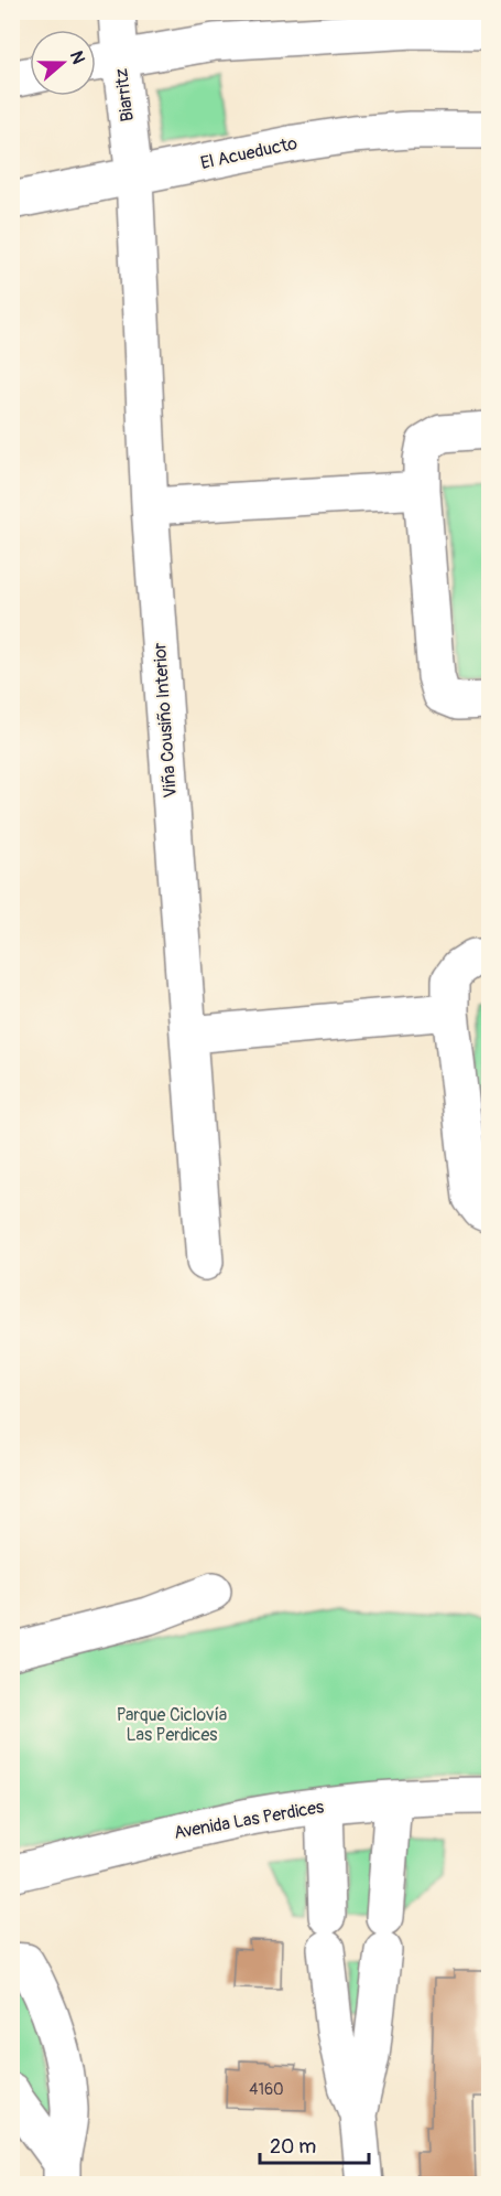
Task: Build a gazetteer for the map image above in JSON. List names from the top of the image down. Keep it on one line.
{"streets":{"street":["Biarritz","El Acueducto","Viña Cousiño Interior","Avenida Las Perdices"]},"crossings":[["Biarritz","El Acueducto"],["Biarritz","Viña Cousiño Interior"],["El Acueducto","Viña Cousiño Interior"]],"parks":["Parque Ciclovía Las Perdices"],"house_numbers":["4160"],"scale_bar":"20 m","north":"right"}
